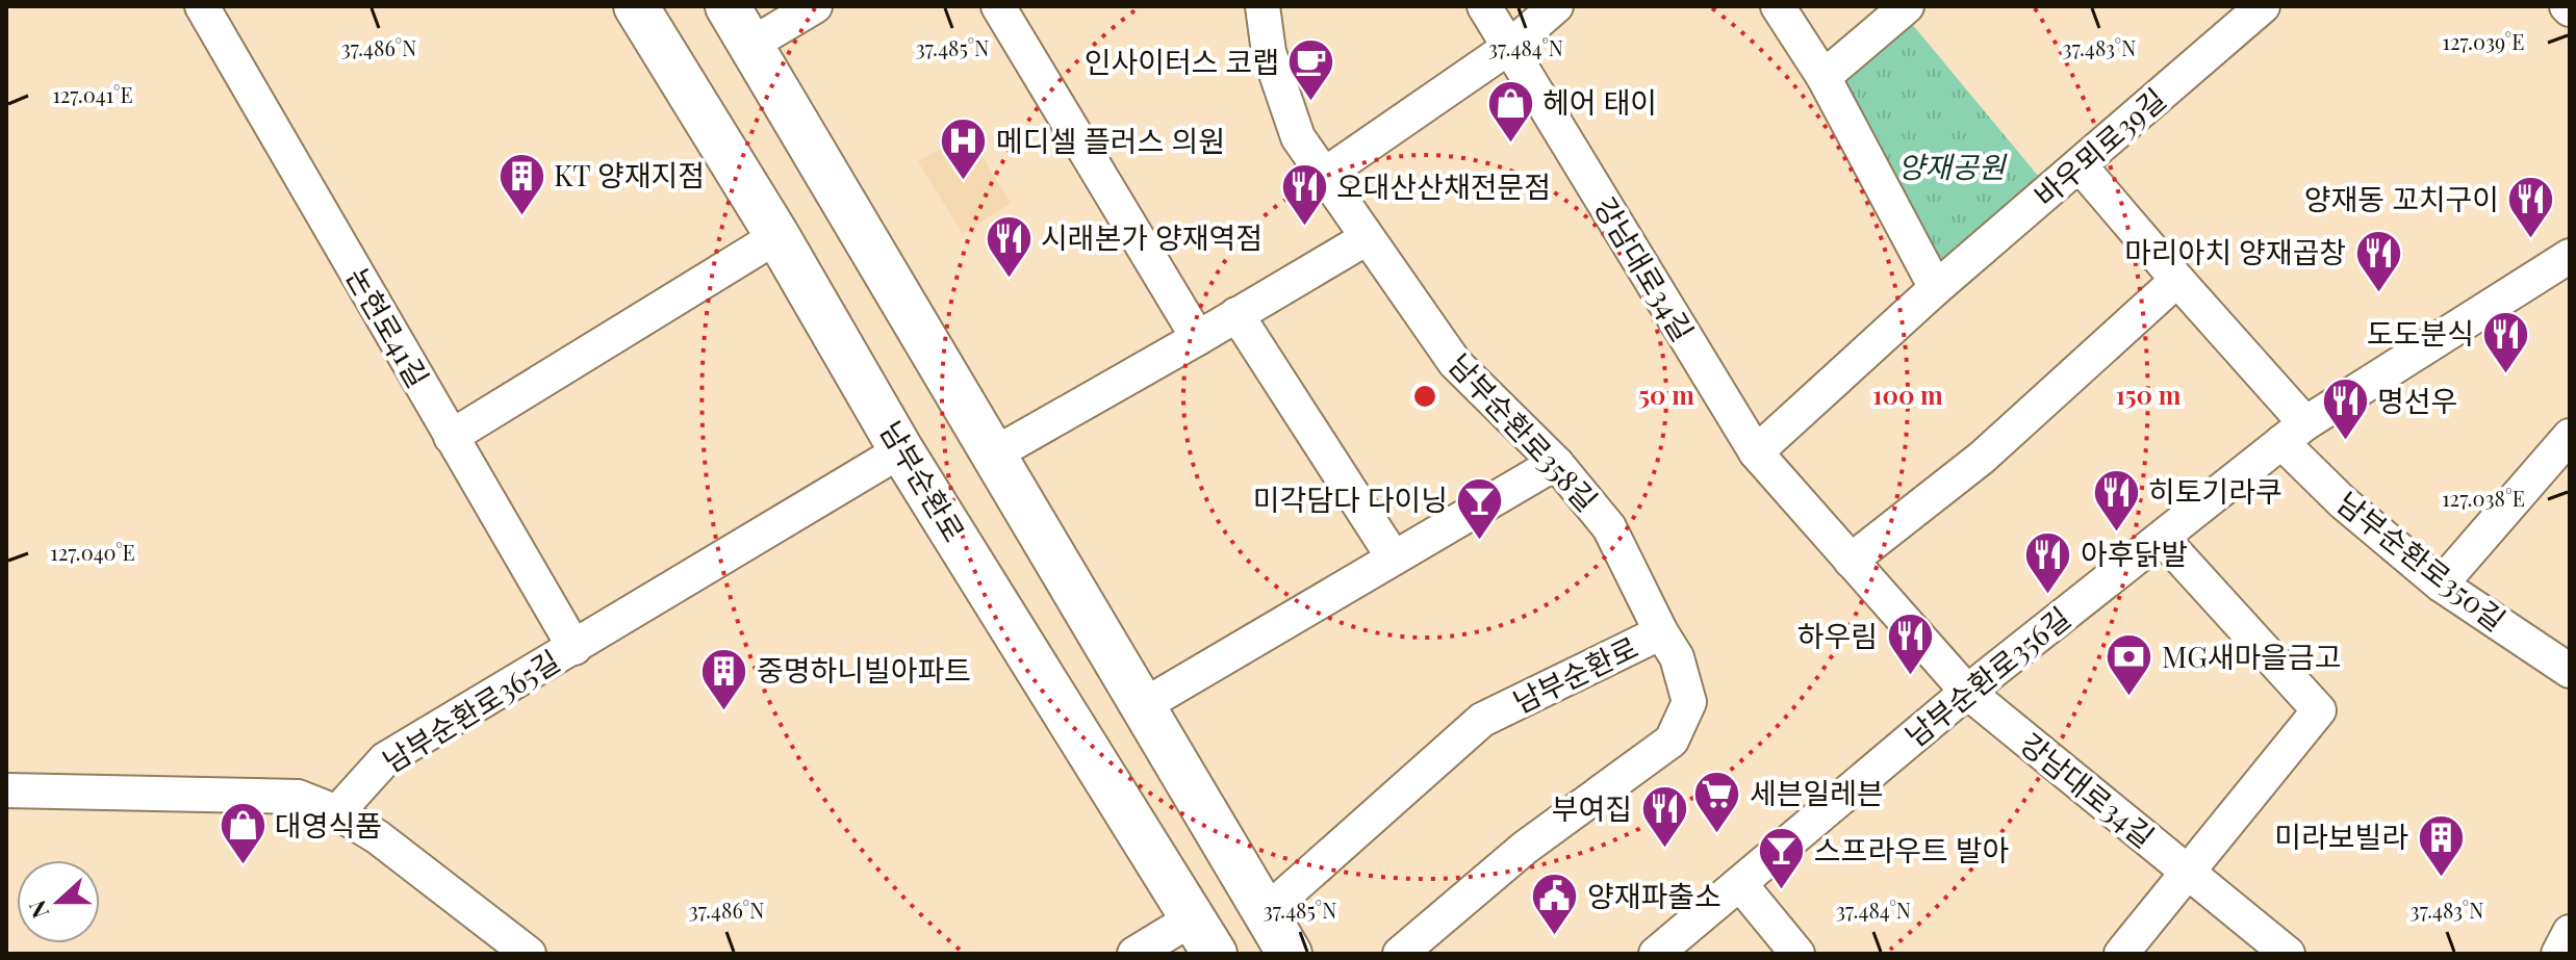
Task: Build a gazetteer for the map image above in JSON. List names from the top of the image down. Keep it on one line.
{"streets":{"main road":["남부순환로"],"street":["바우뫼로39길","강남대로34길","논현로41길","남부순환로358길","남부순환로350길","남부순환로356길","남부순환로365길"]},"crossings":[["바우뫼로39길","강남대로34길"],["강남대로34길","남부순환로356길"],["논현로41길","남부순환로365길"],["남부순환로358길","남부순환로"],["남부순환로","남부순환로365길"],["남부순환로350길","남부순환로356길"]],"parks":["양재공원"],"places":{"cafe":["인사이터스 코랩"],"shop":["헤어 태이","대영식품"],"hospital":["메디셀 플러스 의원"],"building":["KT 양재지점","중명하니빌아파트","미라보빌라"],"restaurant":["오대산산채전문점","양재동 꼬치구이","시래본가 양재역점","마리아치 양재곱창","도도분식","명선우","히토기라쿠","아후닭발","하우림","부여집"],"bar":["미각담다 다이닝","스프라우트 발아"],"bank":["MG새마을금고"],"supermarket":["세븐일레븐"],"public building":["양재파출소"]},"north":"left","coordinates":["127.039°E","37.486°N","37.485°N","37.484°N","37.483°N","127.041°E","127.038°E","127.040°E"],"rings":["50 m","100 m","150 m"]}
